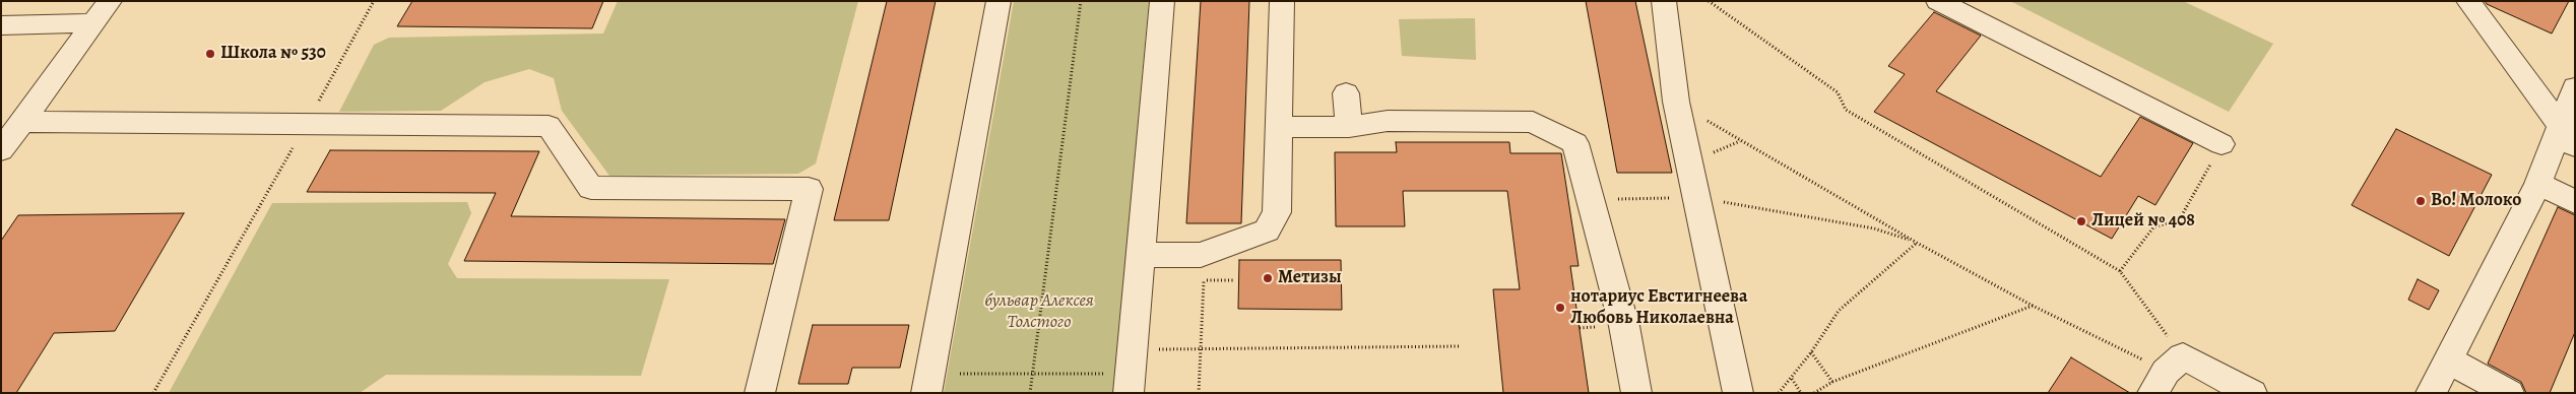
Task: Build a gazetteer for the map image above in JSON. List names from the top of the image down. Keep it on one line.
{"parks":["бульвар Алексея Толстого"],"places":["Школа № 530","Во! Молоко","Лицей № 408","Метизы","нотариус Евстигнеева Любовь Николаевна"]}
